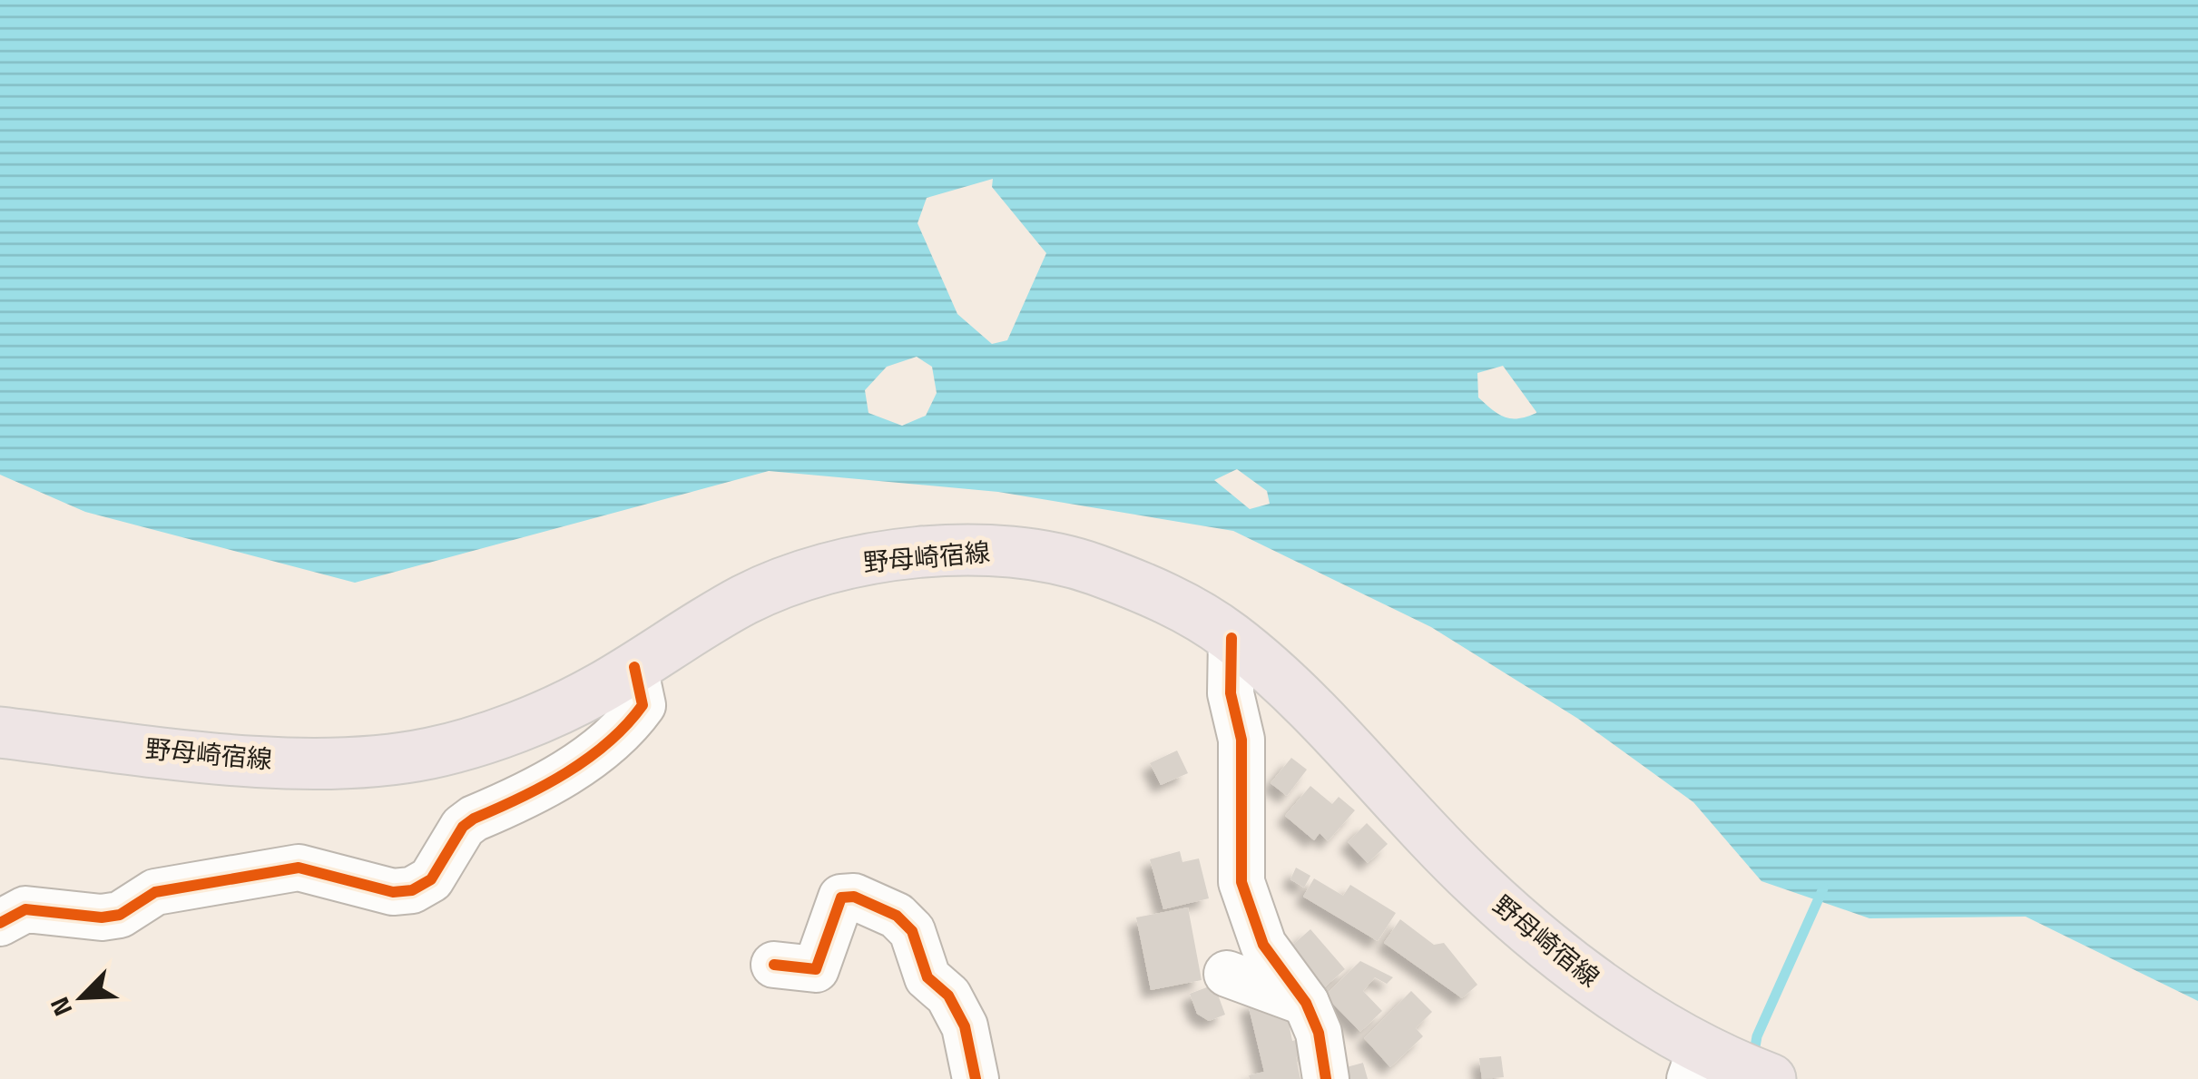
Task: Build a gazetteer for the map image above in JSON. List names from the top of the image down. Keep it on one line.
{"streets":{"main road":["野母崎宿線"]},"north":"bottom left"}
